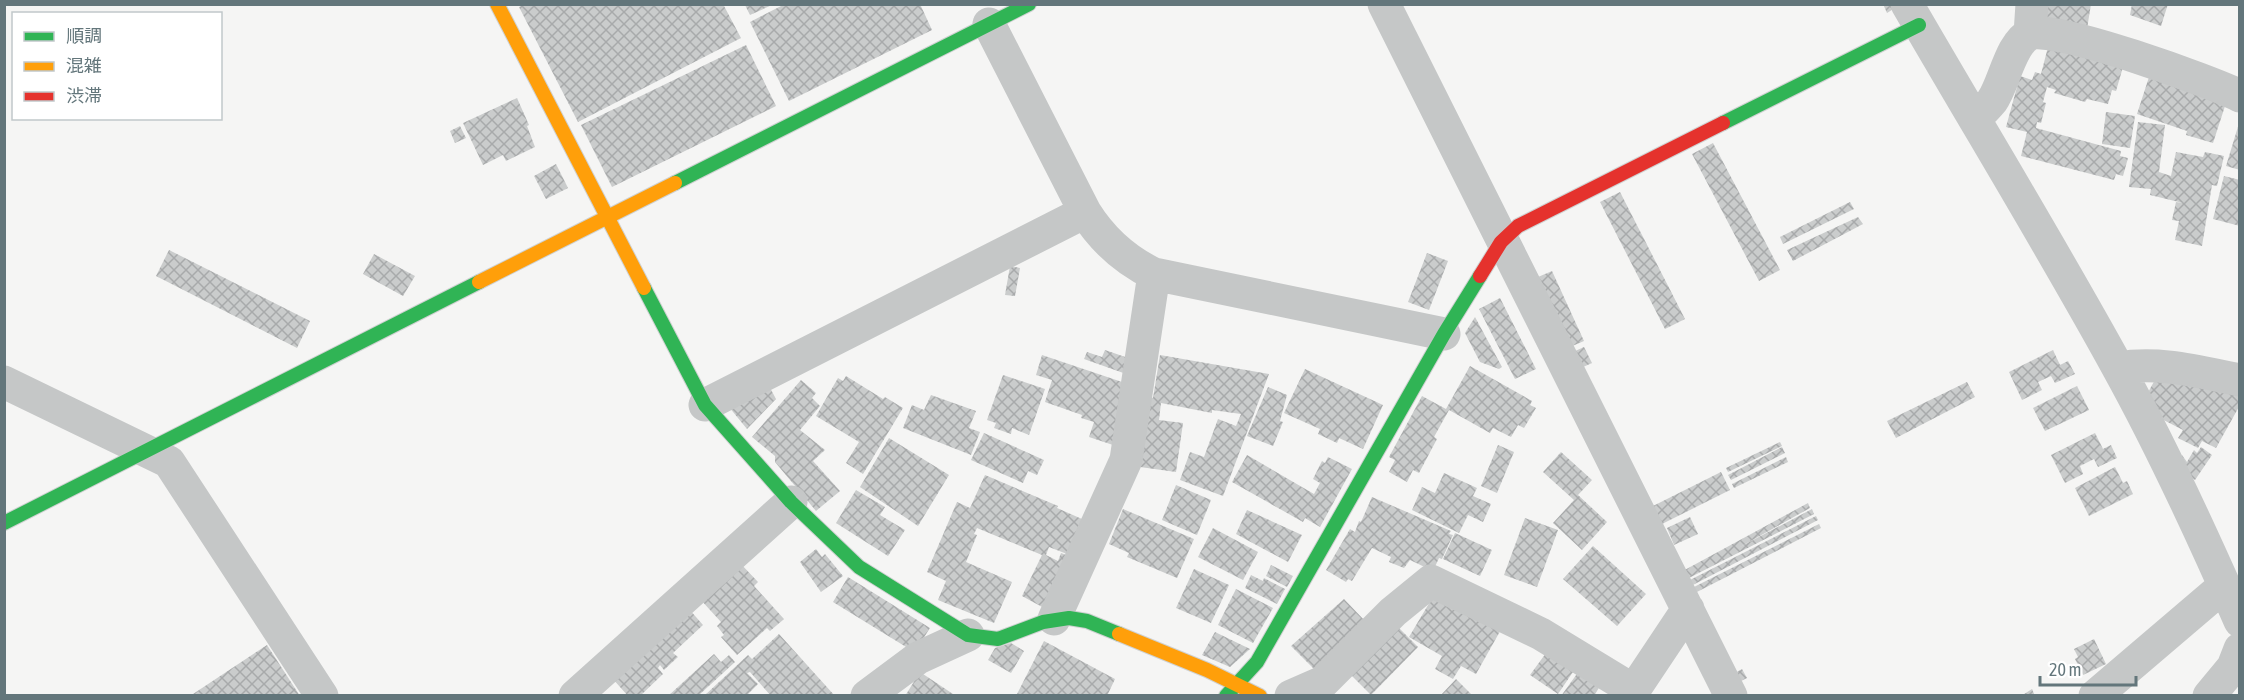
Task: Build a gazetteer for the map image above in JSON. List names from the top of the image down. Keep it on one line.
{"legend":["順調","混雑","渋滞"],"scale_bar":"20 m"}
